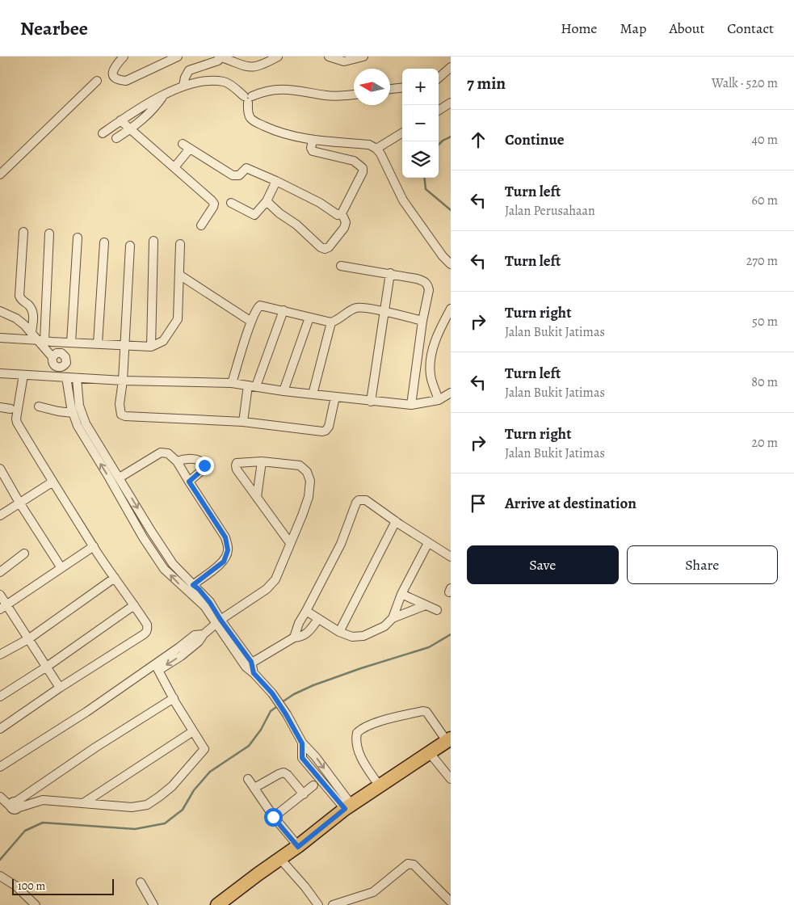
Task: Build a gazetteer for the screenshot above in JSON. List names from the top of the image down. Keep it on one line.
{"scale_bar":"100 m","north":"left","page":{"header":"Nearbee","nav":["Home","Map","About","Contact"],"heading":["7 min","Walk · 520 m"],"map_buttons":["+","−"],"list":[["Continue","40 m"],["Turn left","Jalan Perusahaan","60 m"],["Turn left","270 m"],["Turn right","Jalan Bukit Jatimas","50 m"],["Turn left","Jalan Bukit Jatimas","80 m"],["Turn right","Jalan Bukit Jatimas","20 m"],"Arrive at destination"],"buttons":["Save","Share"],"scale":"100 m"}}
